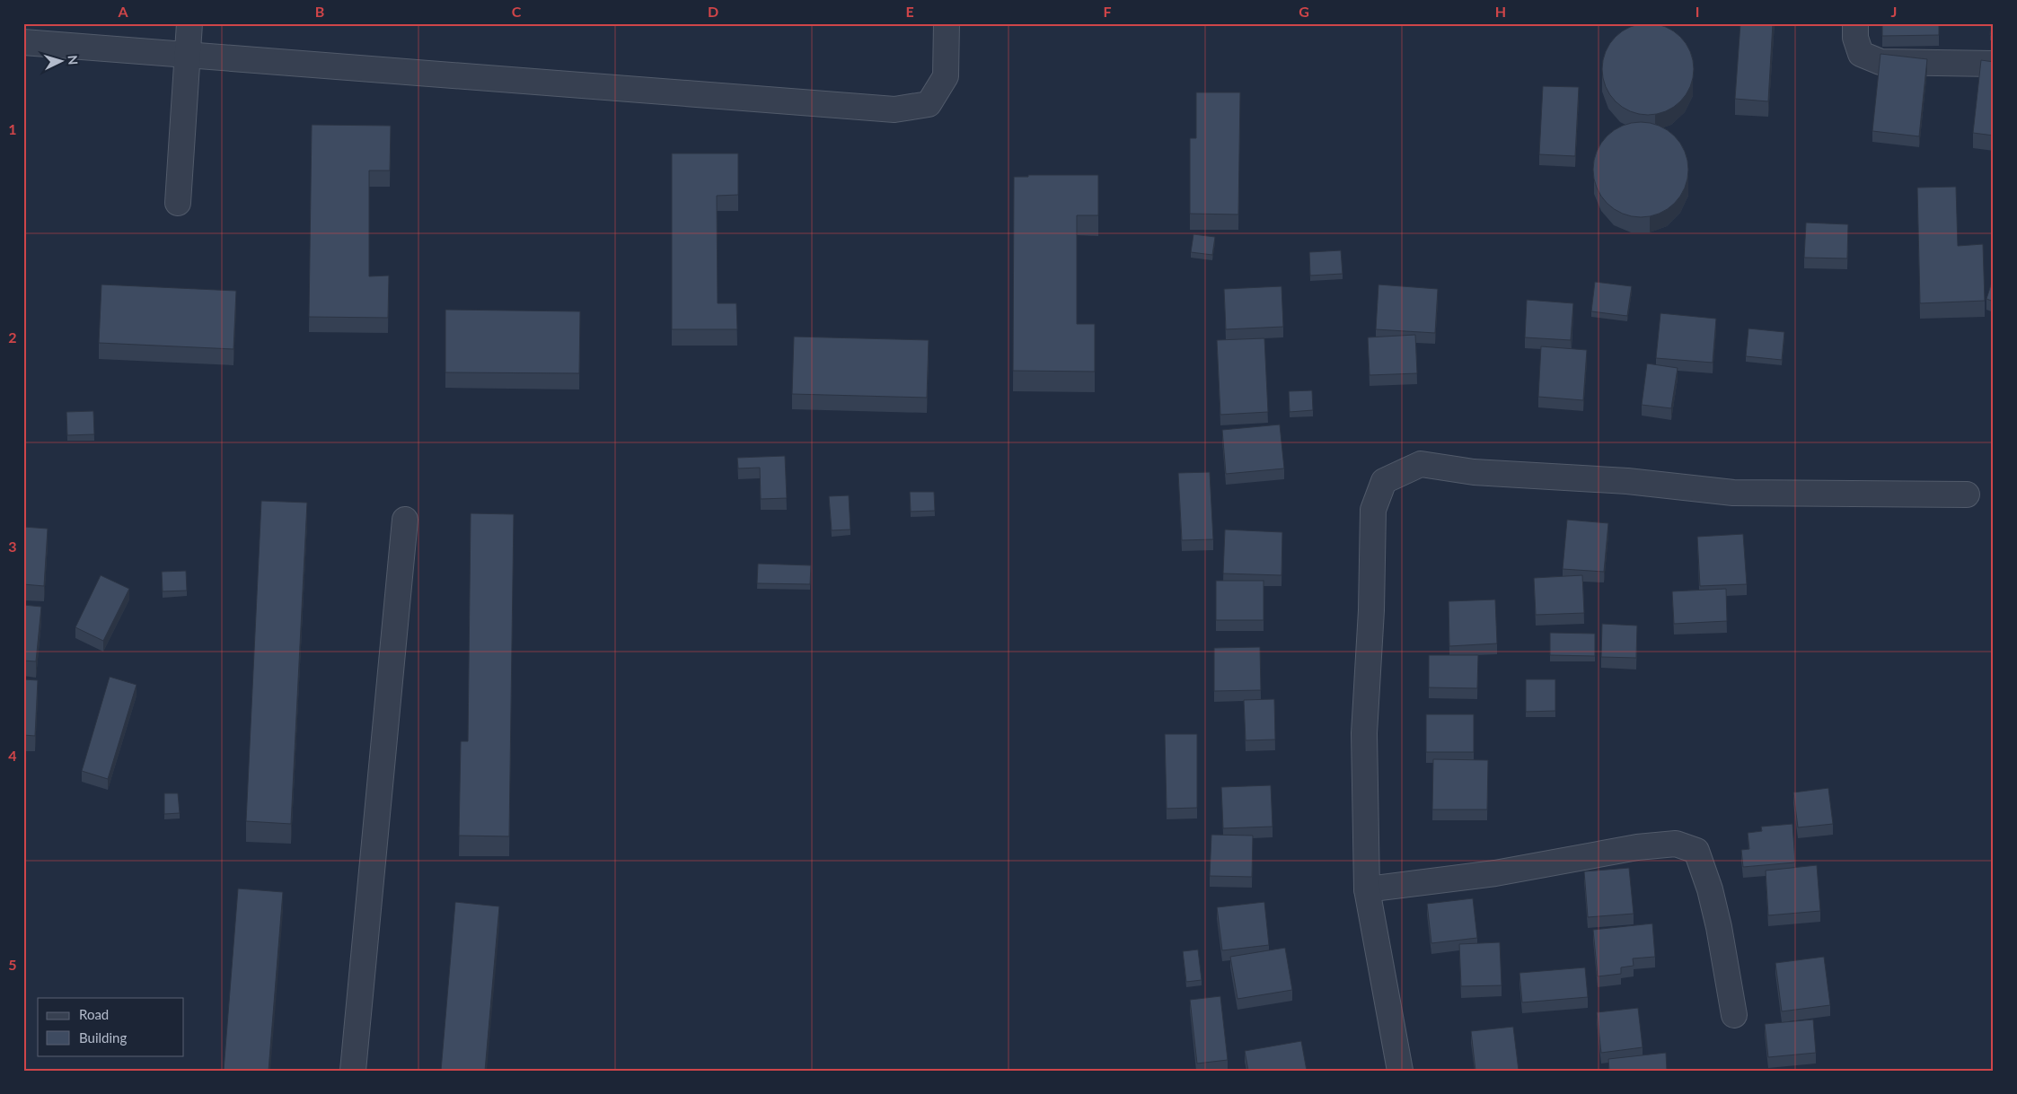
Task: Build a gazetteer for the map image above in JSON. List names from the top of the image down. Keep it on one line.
{"legend":["Road","Building"],"north":"right","grid":{"columns":["A","B","C","D","E","F","G","H","I","J"],"rows":["1","2","3","4","5"]}}
